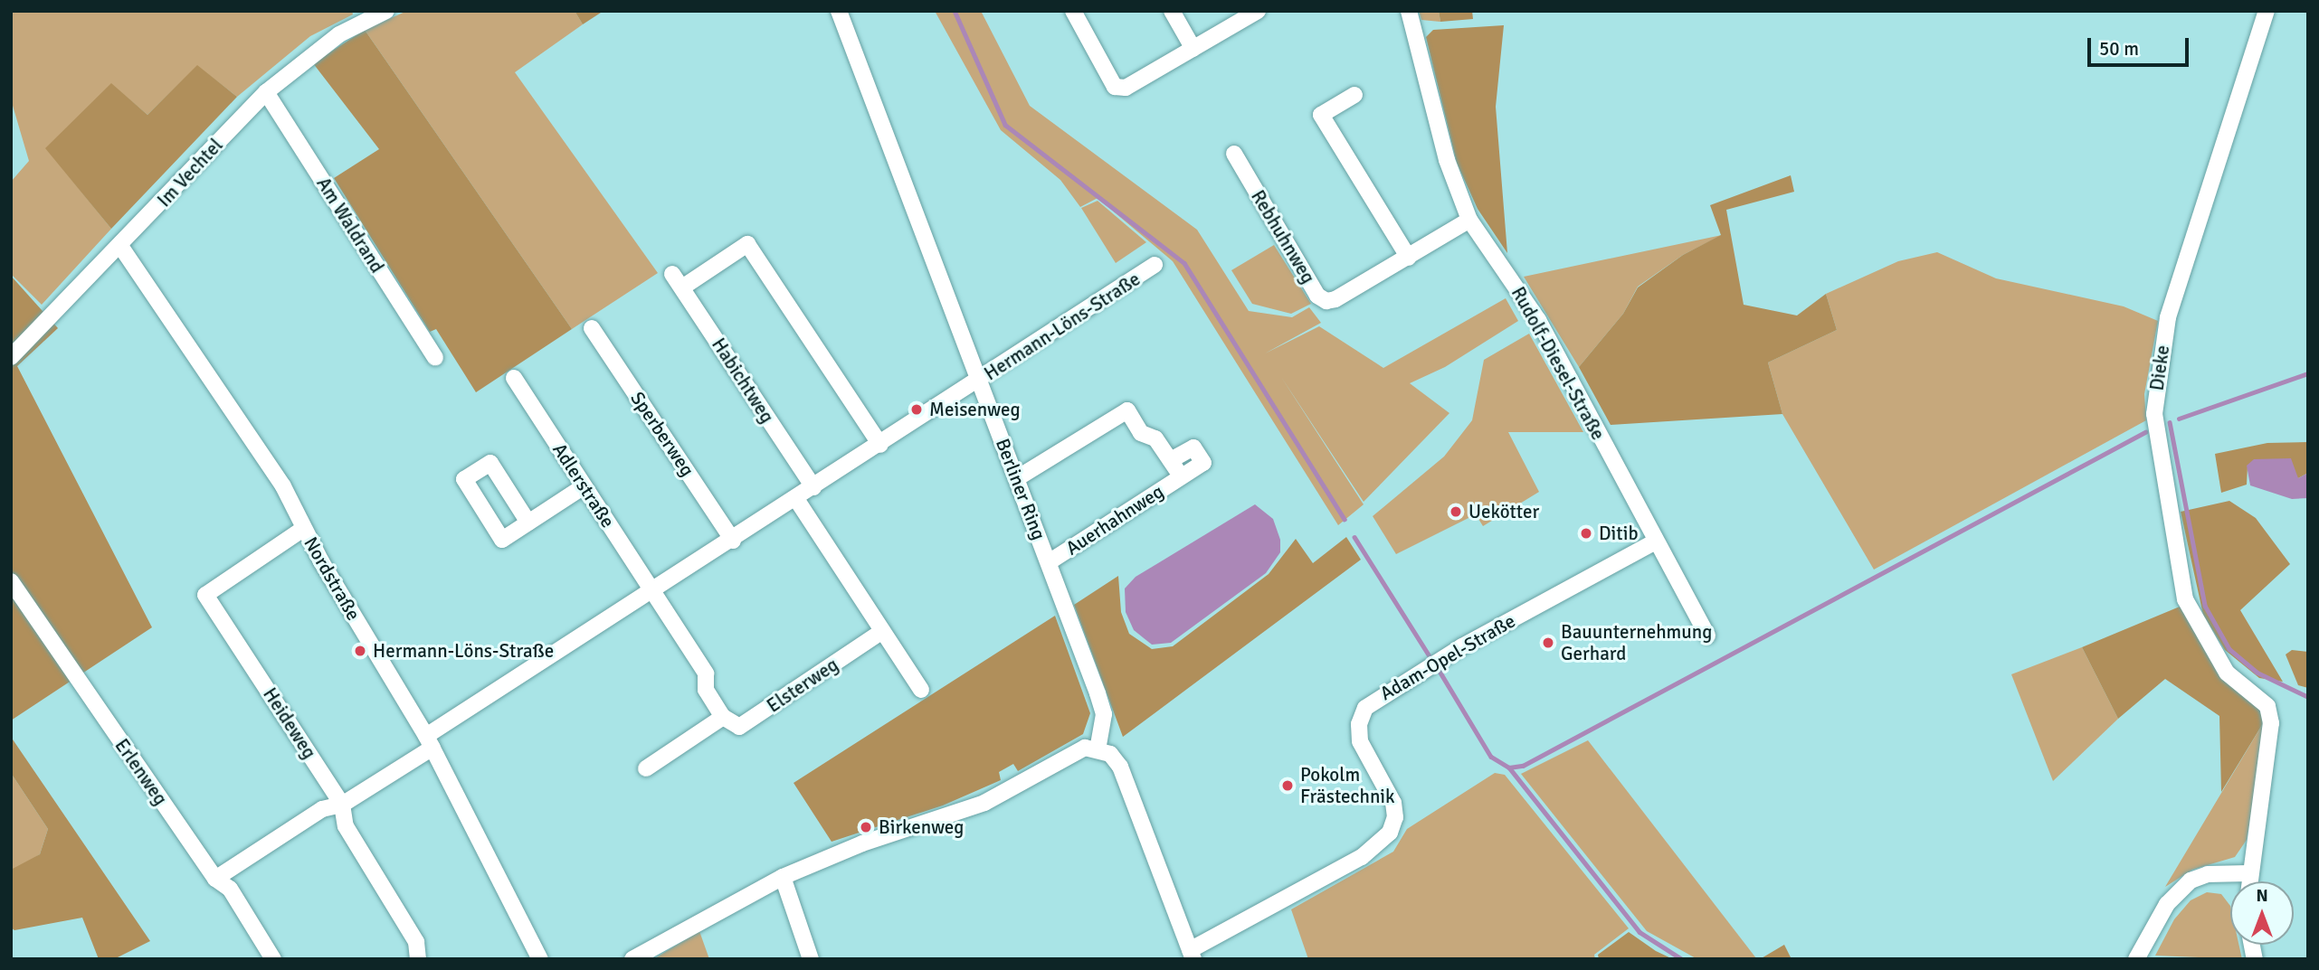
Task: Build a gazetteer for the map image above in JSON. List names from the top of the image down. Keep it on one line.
{"streets":{"street":["Im Vechtel","Am Waldrand","Rebhuhnweg","Hermann-Löns-Straße","Rudolf-Diesel-Straße","Dieke","Habichtweg","Sperberweg","Adlerstraße","Berliner Ring","Auerhahnweg","Nordstraße","Adam-Opel-Straße","Elsterweg","Heideweg","Erlenweg"]},"crossings":[["Im Vechtel","Am Waldrand"],["Im Vechtel","Nordstraße"],["Rebhuhnweg","Rudolf-Diesel-Straße"],["Hermann-Löns-Straße","Habichtweg"],["Hermann-Löns-Straße","Sperberweg"],["Hermann-Löns-Straße","Adlerstraße"],["Hermann-Löns-Straße","Berliner Ring"],["Hermann-Löns-Straße","Nordstraße"],["Hermann-Löns-Straße","Heideweg"],["Hermann-Löns-Straße","Erlenweg"],["Rudolf-Diesel-Straße","Adam-Opel-Straße"],["Berliner Ring","Auerhahnweg"],["Nordstraße","Heideweg"]],"places":["Meisenweg","Uekötter","Ditib","Bauunternehmung Gerhard","Hermann-Löns-Straße","Pokolm Frästechnik","Birkenweg"],"scale_bar":"50 m","north":"top"}
